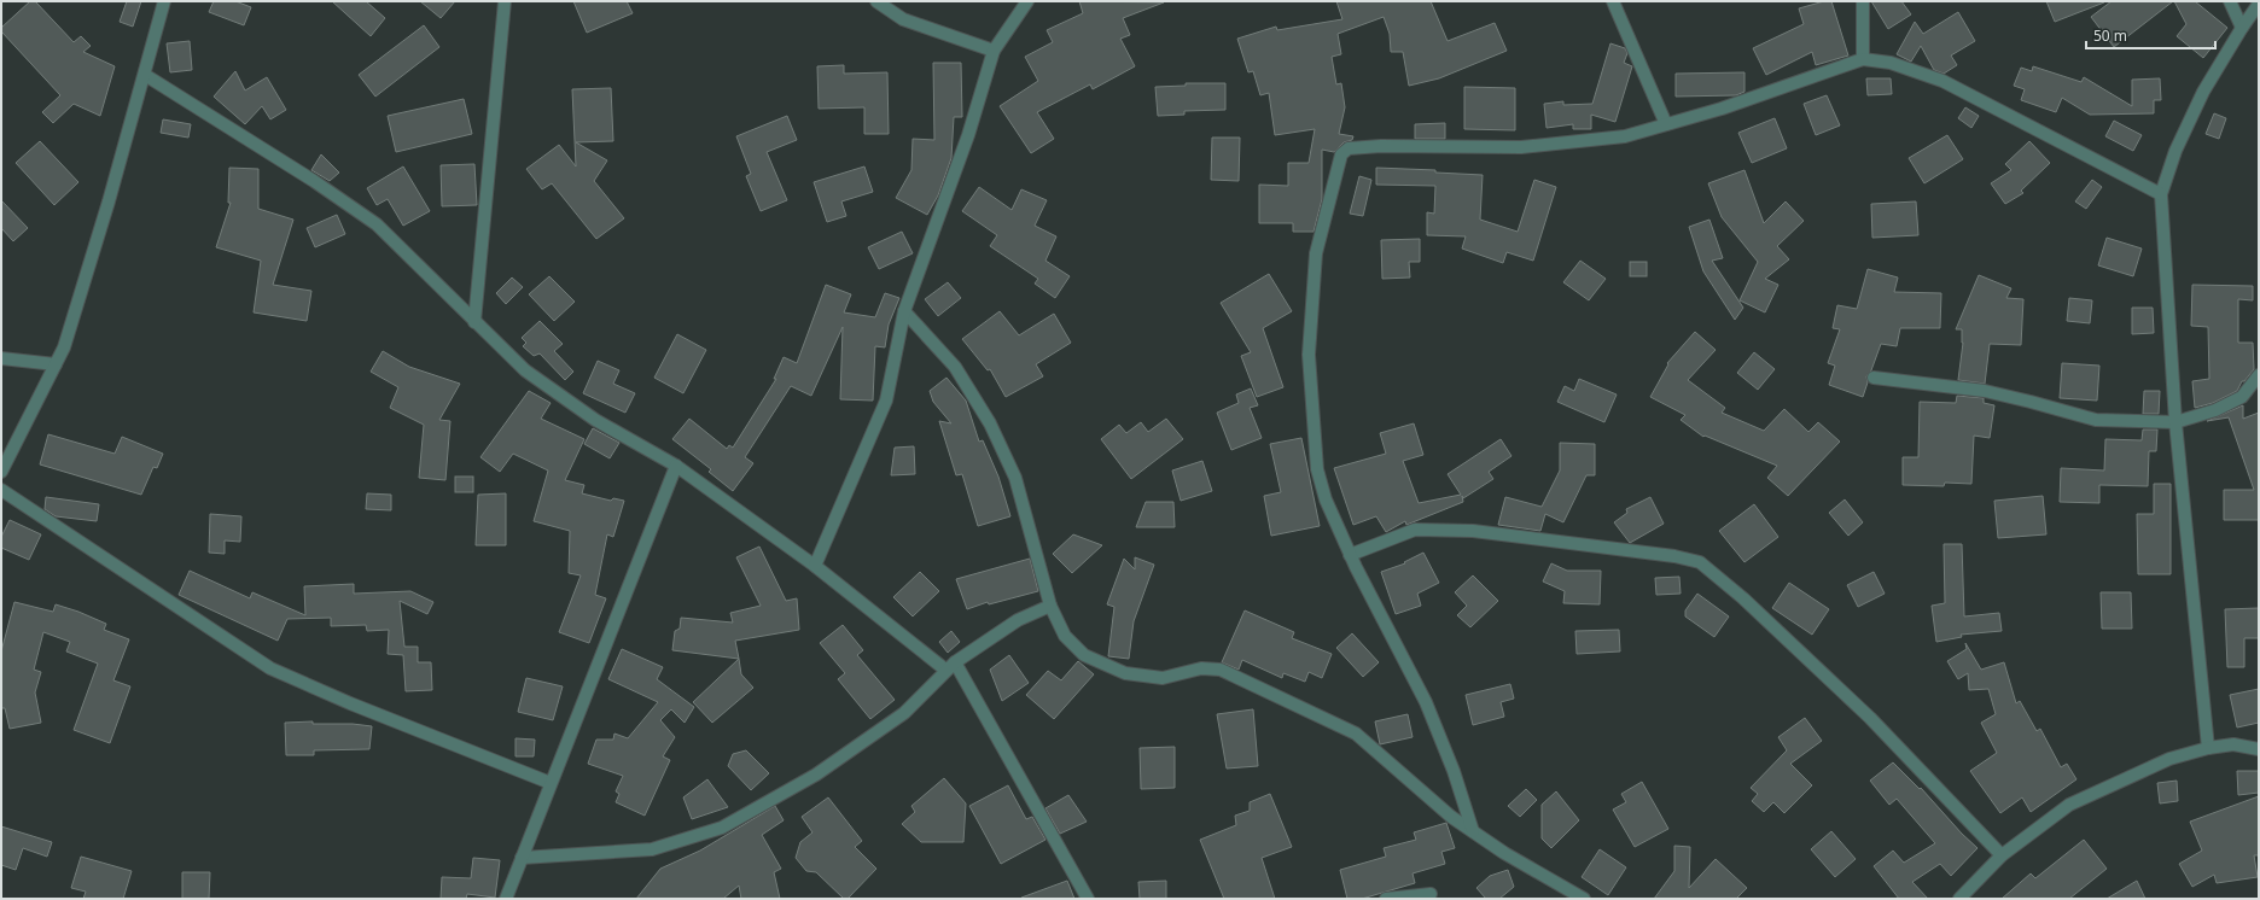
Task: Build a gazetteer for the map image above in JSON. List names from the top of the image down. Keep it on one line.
{"scale_bar":"50 m"}
